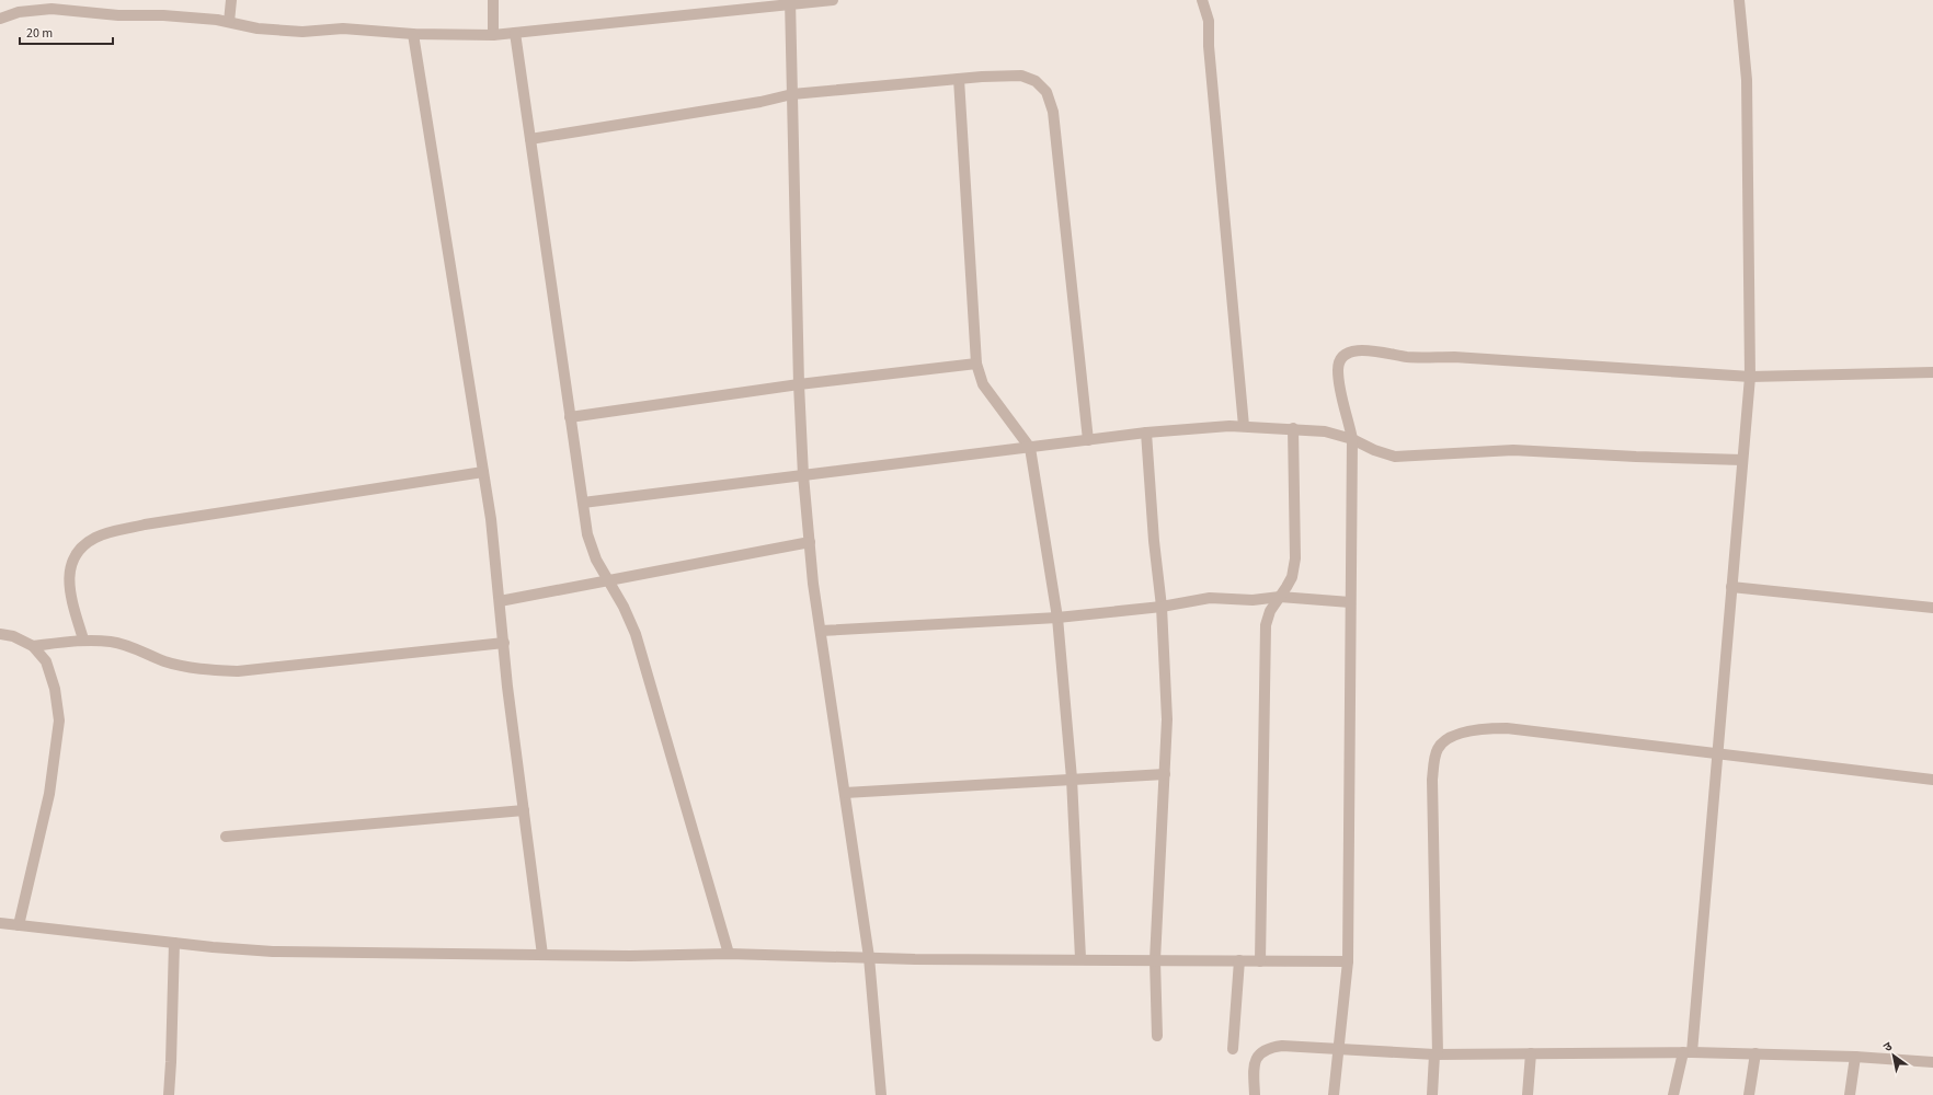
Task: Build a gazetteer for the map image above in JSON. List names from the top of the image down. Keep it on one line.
{"scale_bar":"20 m","north":"top left"}
